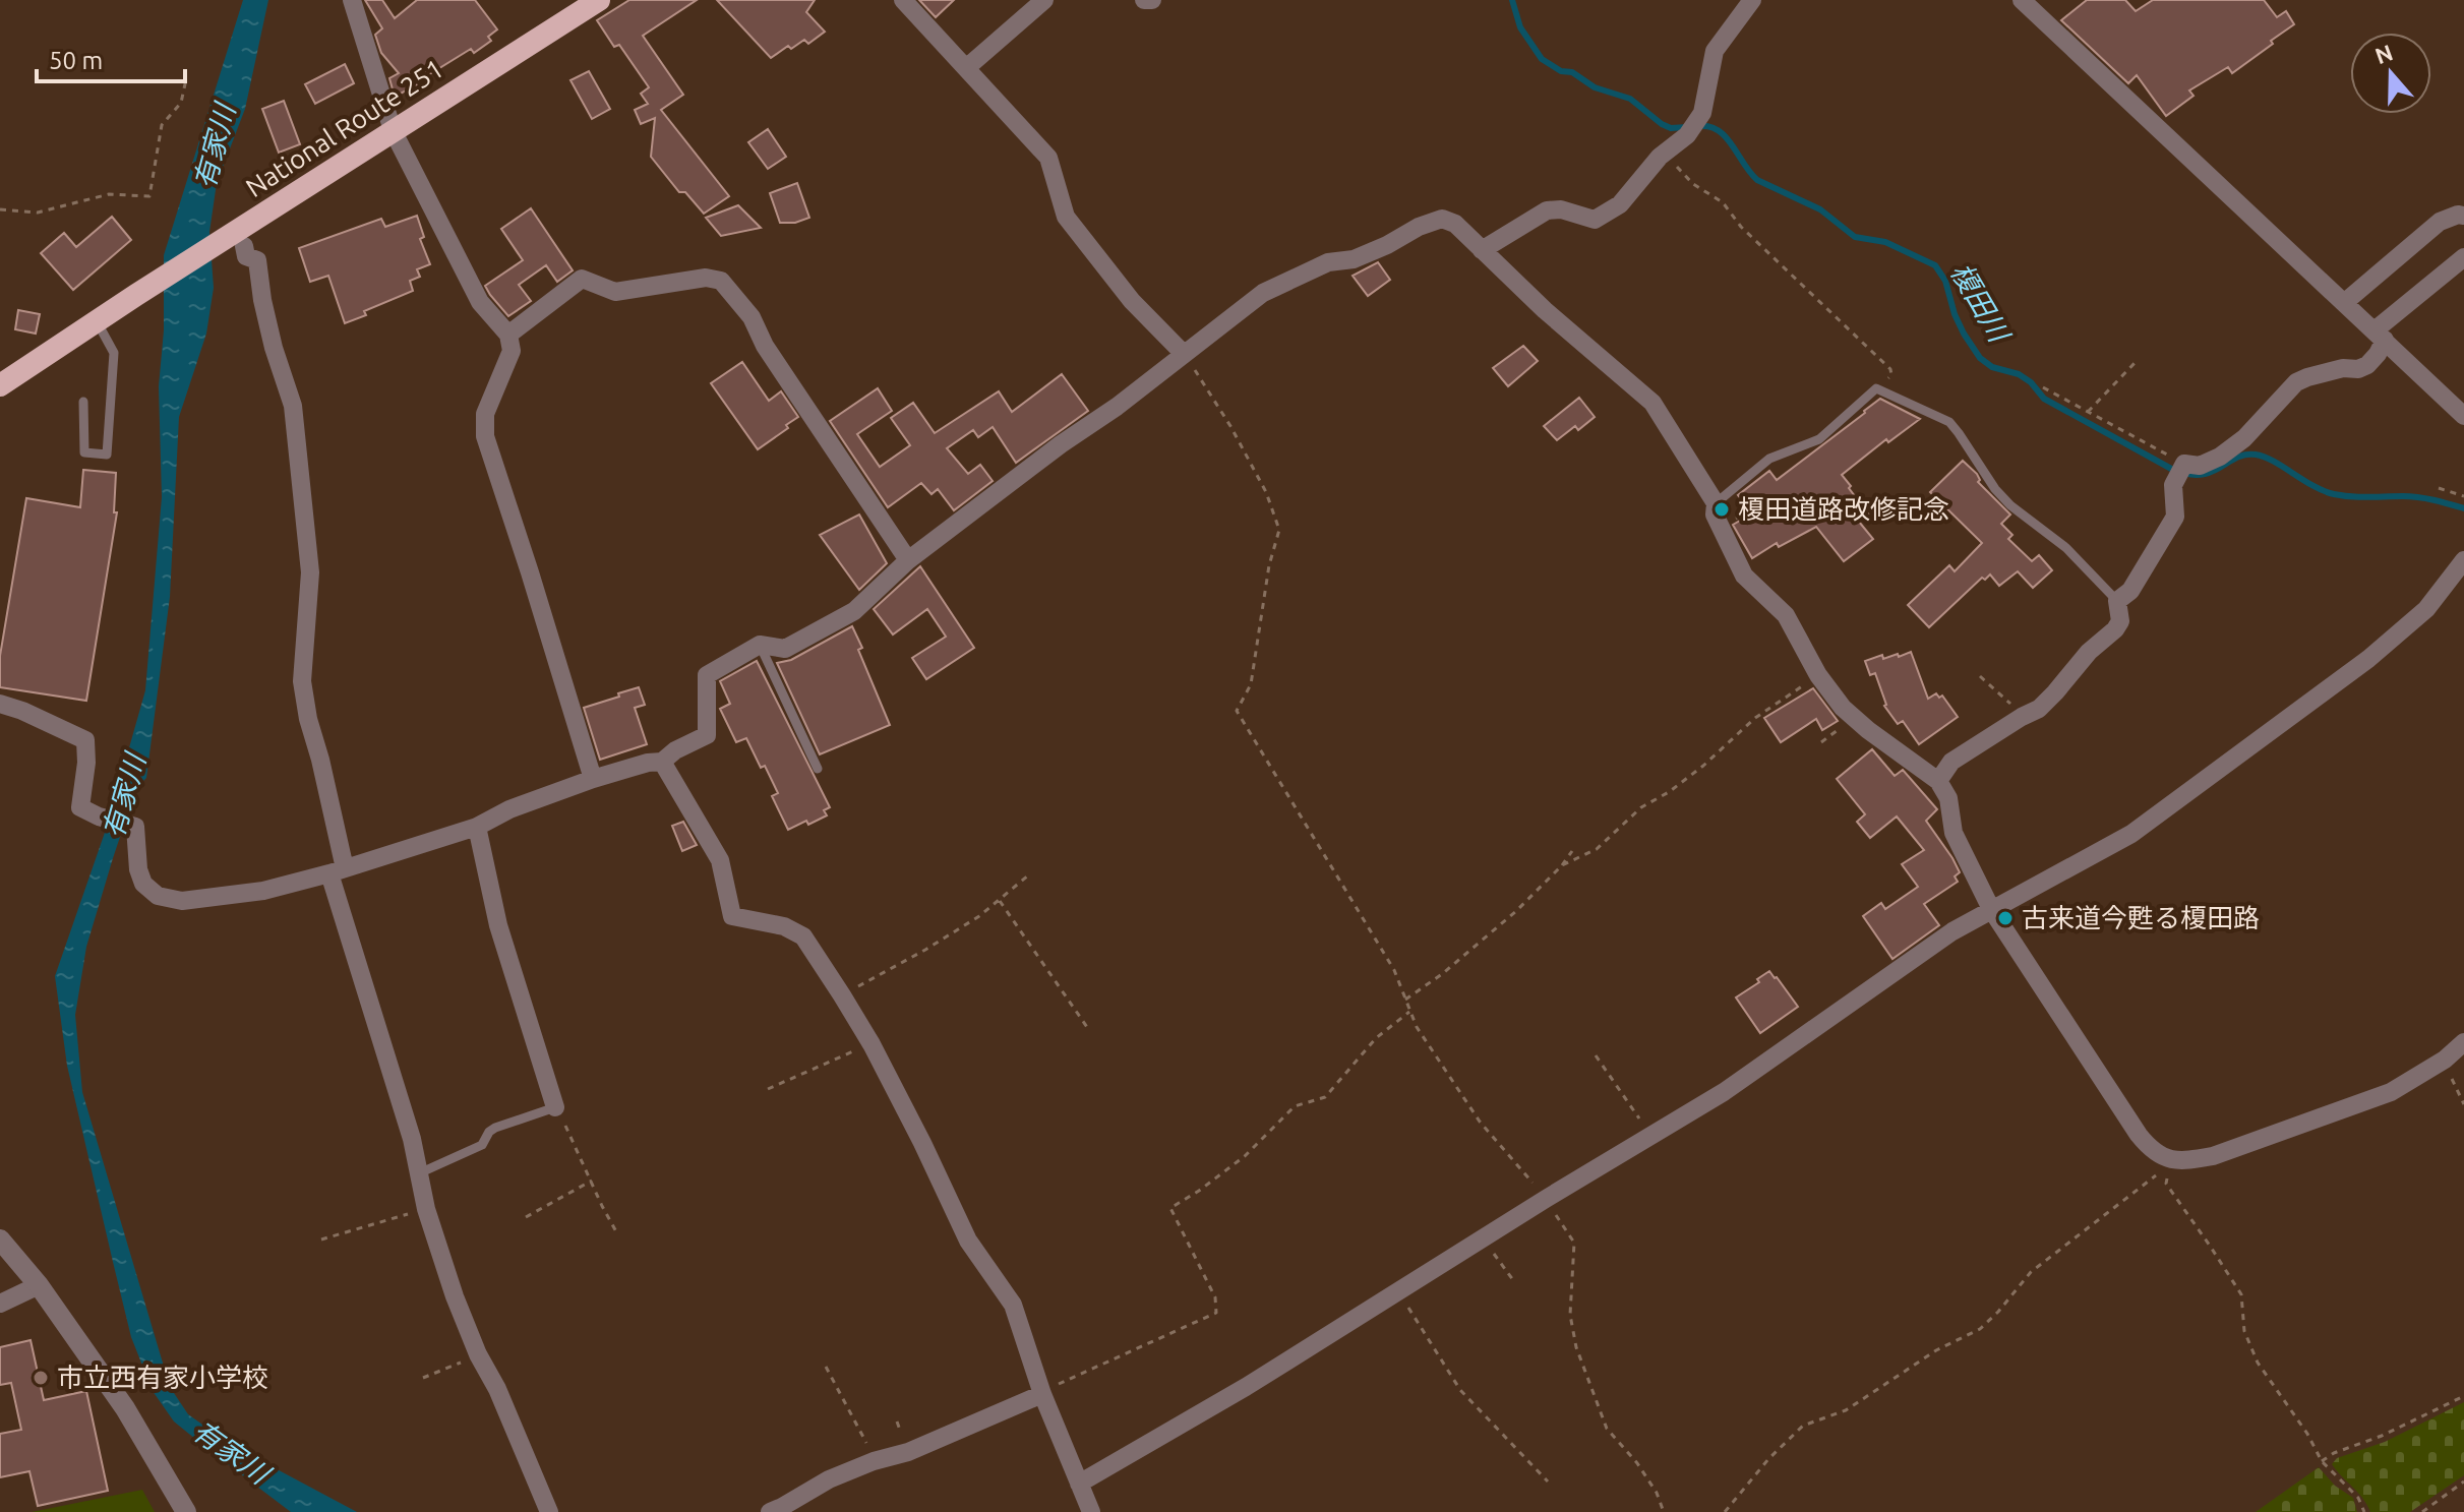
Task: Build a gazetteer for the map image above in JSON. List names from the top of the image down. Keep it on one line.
{"streets":{"highway":["National Route 251"]},"water":["有家川","榎田川"],"places":["榎田道路改修記念","古来道今甦る榎田路","市立西有家小学校"],"scale_bar":"50 m","north":"top"}
